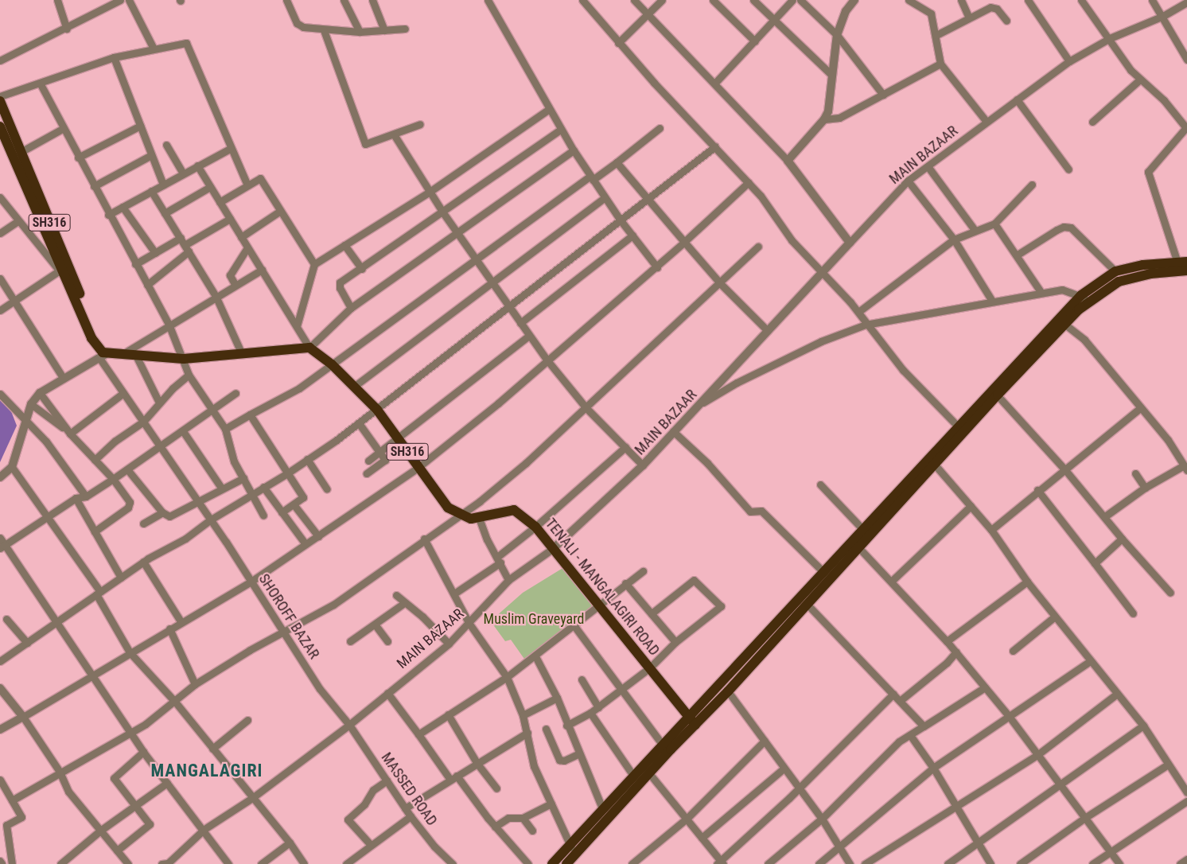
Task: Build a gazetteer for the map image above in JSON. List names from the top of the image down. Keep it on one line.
{"streets":{"main road":["SH316","TENALI - MANGALAGIRI ROAD"],"street":["MAIN BAZAAR","SHOROFF BAZAR","MASSED ROAD"]},"crossings":[["MAIN BAZAAR","TENALI - MANGALAGIRI ROAD"],["MAIN BAZAAR","SHOROFF BAZAR"],["MAIN BAZAAR","MASSED ROAD"],["SH316","TENALI - MANGALAGIRI ROAD"],["SH316","SHOROFF BAZAR"],["SHOROFF BAZAR","MASSED ROAD"]],"districts":["MANGALAGIRI"],"parks":["Muslim Graveyard"]}
